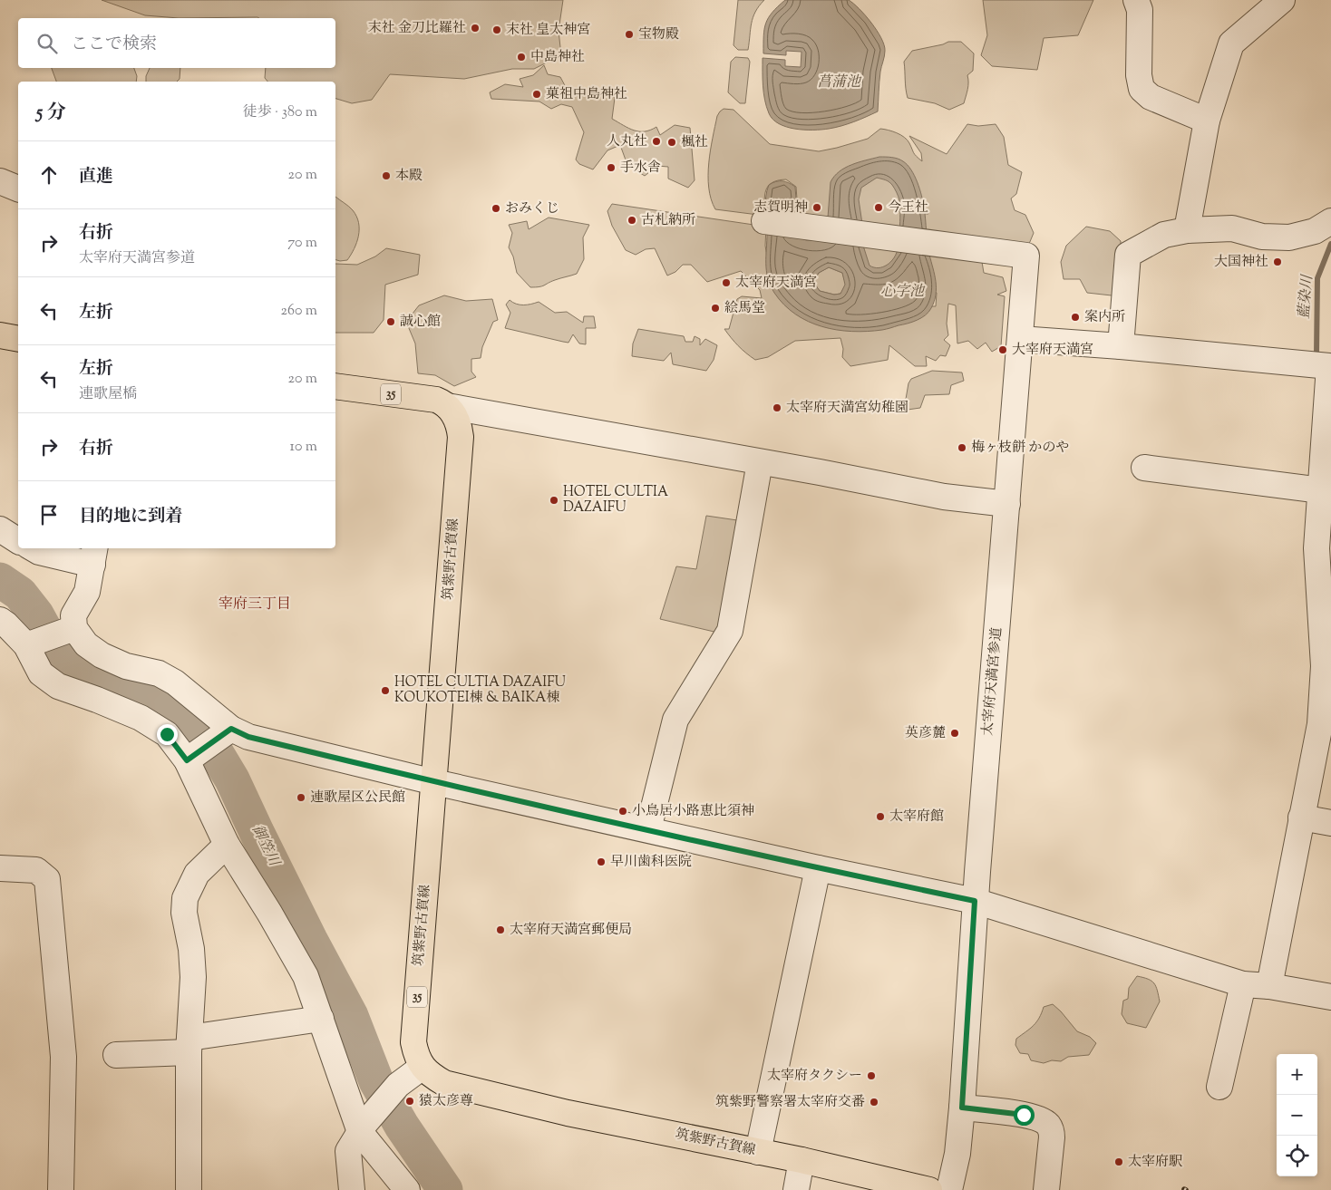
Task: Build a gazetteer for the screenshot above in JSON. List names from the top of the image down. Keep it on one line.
{"streets":{"main road":["35","筑紫野古賀線"],"street":["太宰府天満宮参道"]},"crossings":[["35","筑紫野古賀線"]],"districts":["宰府三丁目"],"water":["菖蒲池","心字池","藍染川","御笠川"],"places":["末社 金刀比羅社","末社 皇太神宮","宝物殿","中島神社","菓祖中島神社","人丸社","楓社","手水舎","本殿","志賀明神","今王社","おみくじ","古札納所","大国神社","太宰府天満宮","絵馬堂","案内所","誠心館","大宰府天満宮","太宰府天満宮幼稚園","梅ヶ枝餅 かのや","HOTEL CULTIA DAZAIFU","HOTEL CULTIA DAZAIFU KOUKOTEI棟 & BAIKA棟","英彦麓","連歌屋区公民館","小鳥居小路恵比須神","太宰府館","早川歯科医院","太宰府天満宮郵便局","太宰府タクシー","猿太彦尊","筑紫野警察署太宰府交番","太宰府駅"],"page":{"search":"ここで検索","heading":["5 分","徒歩 · 380 m"],"list":[["直進","20 m"],["右折","太宰府天満宮参道","70 m"],["左折","260 m"],["左折","連歌屋橋","20 m"],["右折","10 m"],"目的地に到着"],"map_buttons":["+","−"]}}
